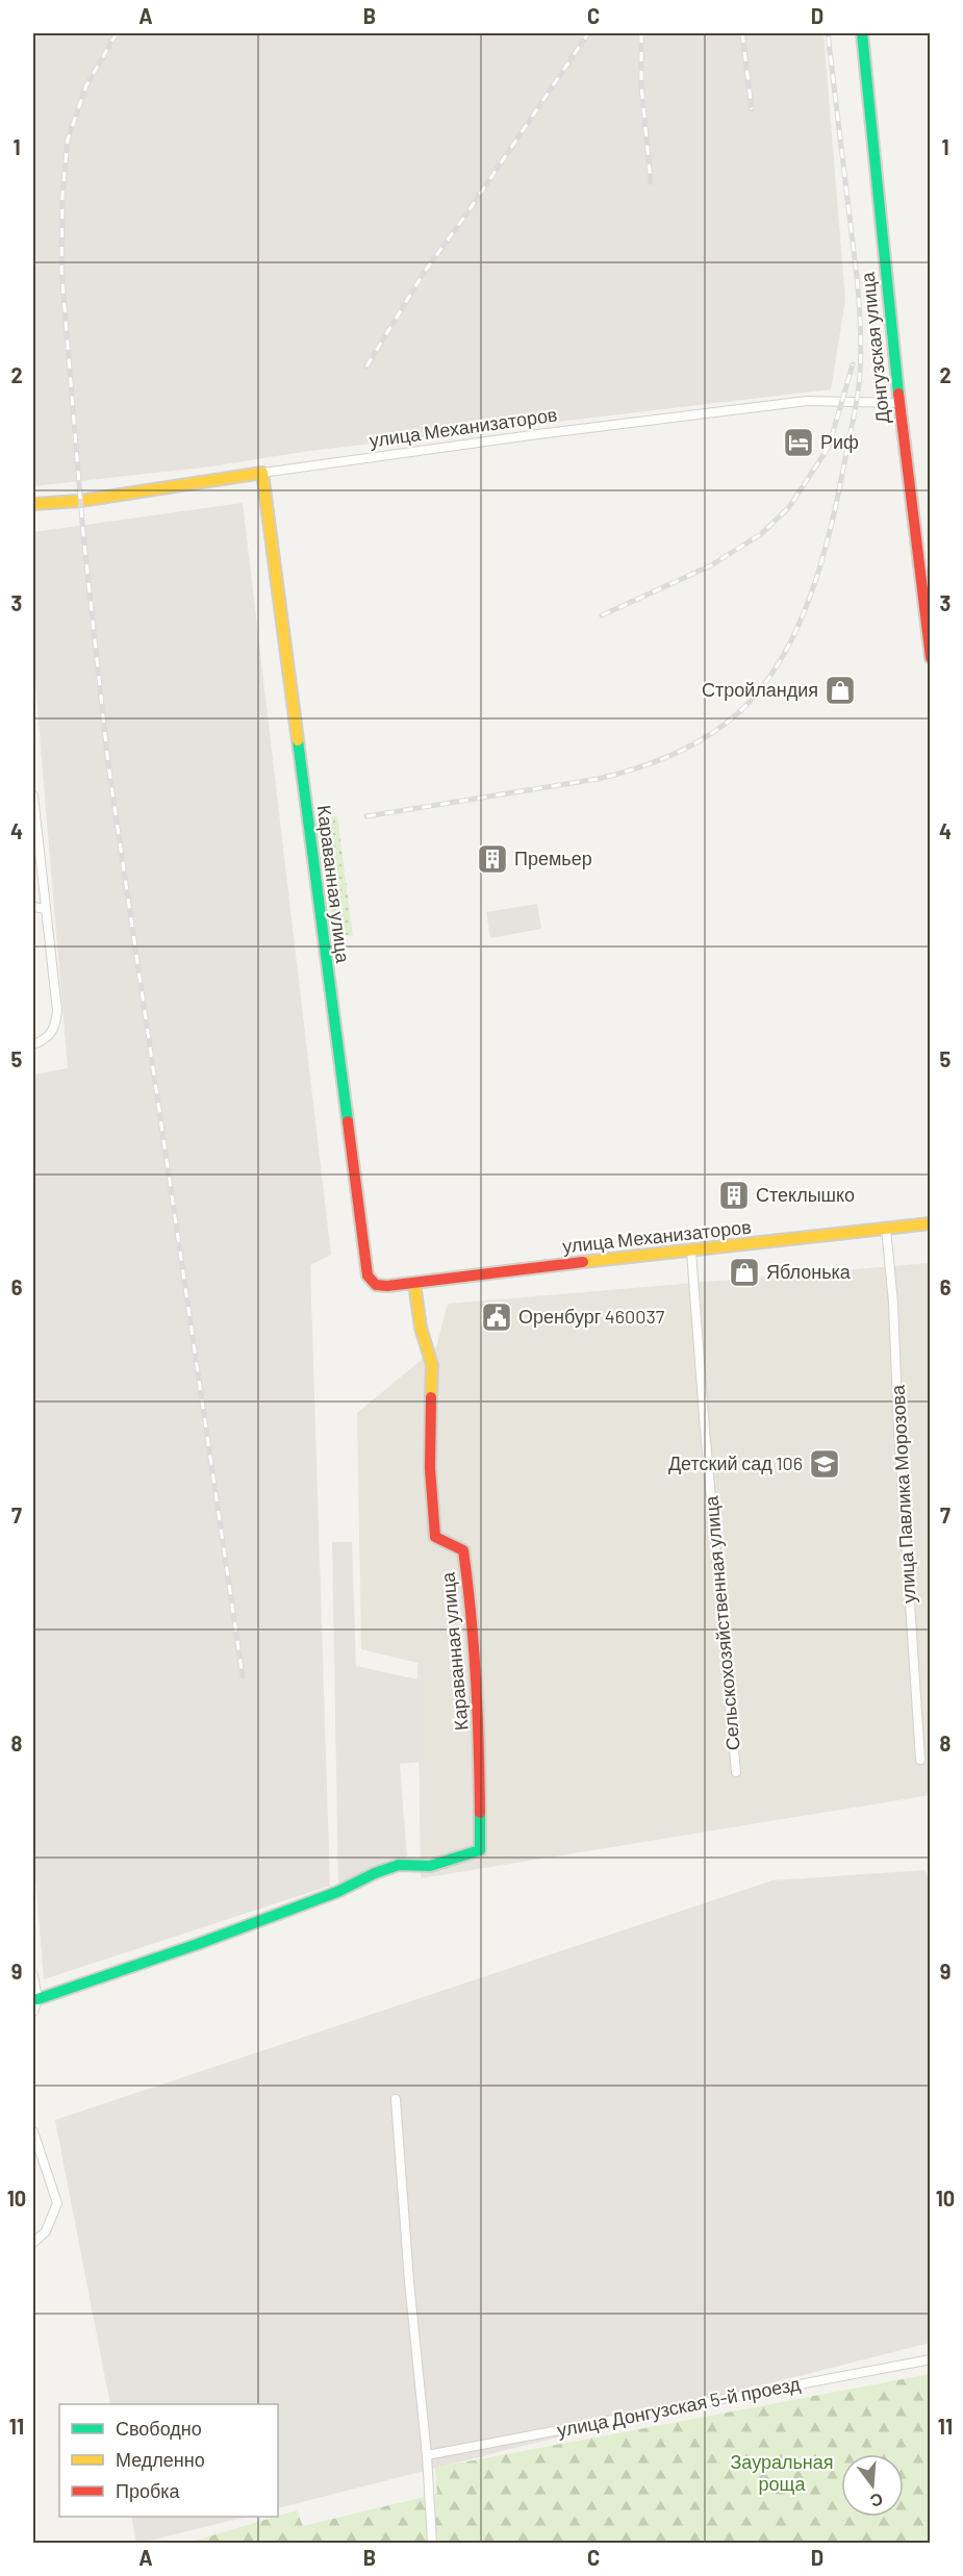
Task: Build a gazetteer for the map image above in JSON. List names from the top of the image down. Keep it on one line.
{"streets":{"main road":["Донгузская улица","улица Механизаторов","Караванная улица"],"street":["улица Павлика Морозова","Сельскохозяйственная улица","улица Донгузская 5-й проезд"]},"crossings":[["Донгузская улица","улица Механизаторов"],["улица Механизаторов","Караванная улица"],["улица Механизаторов","улица Павлика Морозова"],["улица Механизаторов","Сельскохозяйственная улица"]],"parks":["Зауральная роща"],"places":{"hotel":["Риф"],"shop":["Стройландия","Яблонька"],"building":["Премьер","Стеклышко"],"public building":["Оренбург 460037"],"school or university":["Детский сад 106"]},"legend":["Свободно","Медленно","Пробка"],"north":"bottom","grid":{"columns":["A","B","C","D"],"rows":["1","2","3","4","5","6","7","8","9","10","11"]}}
